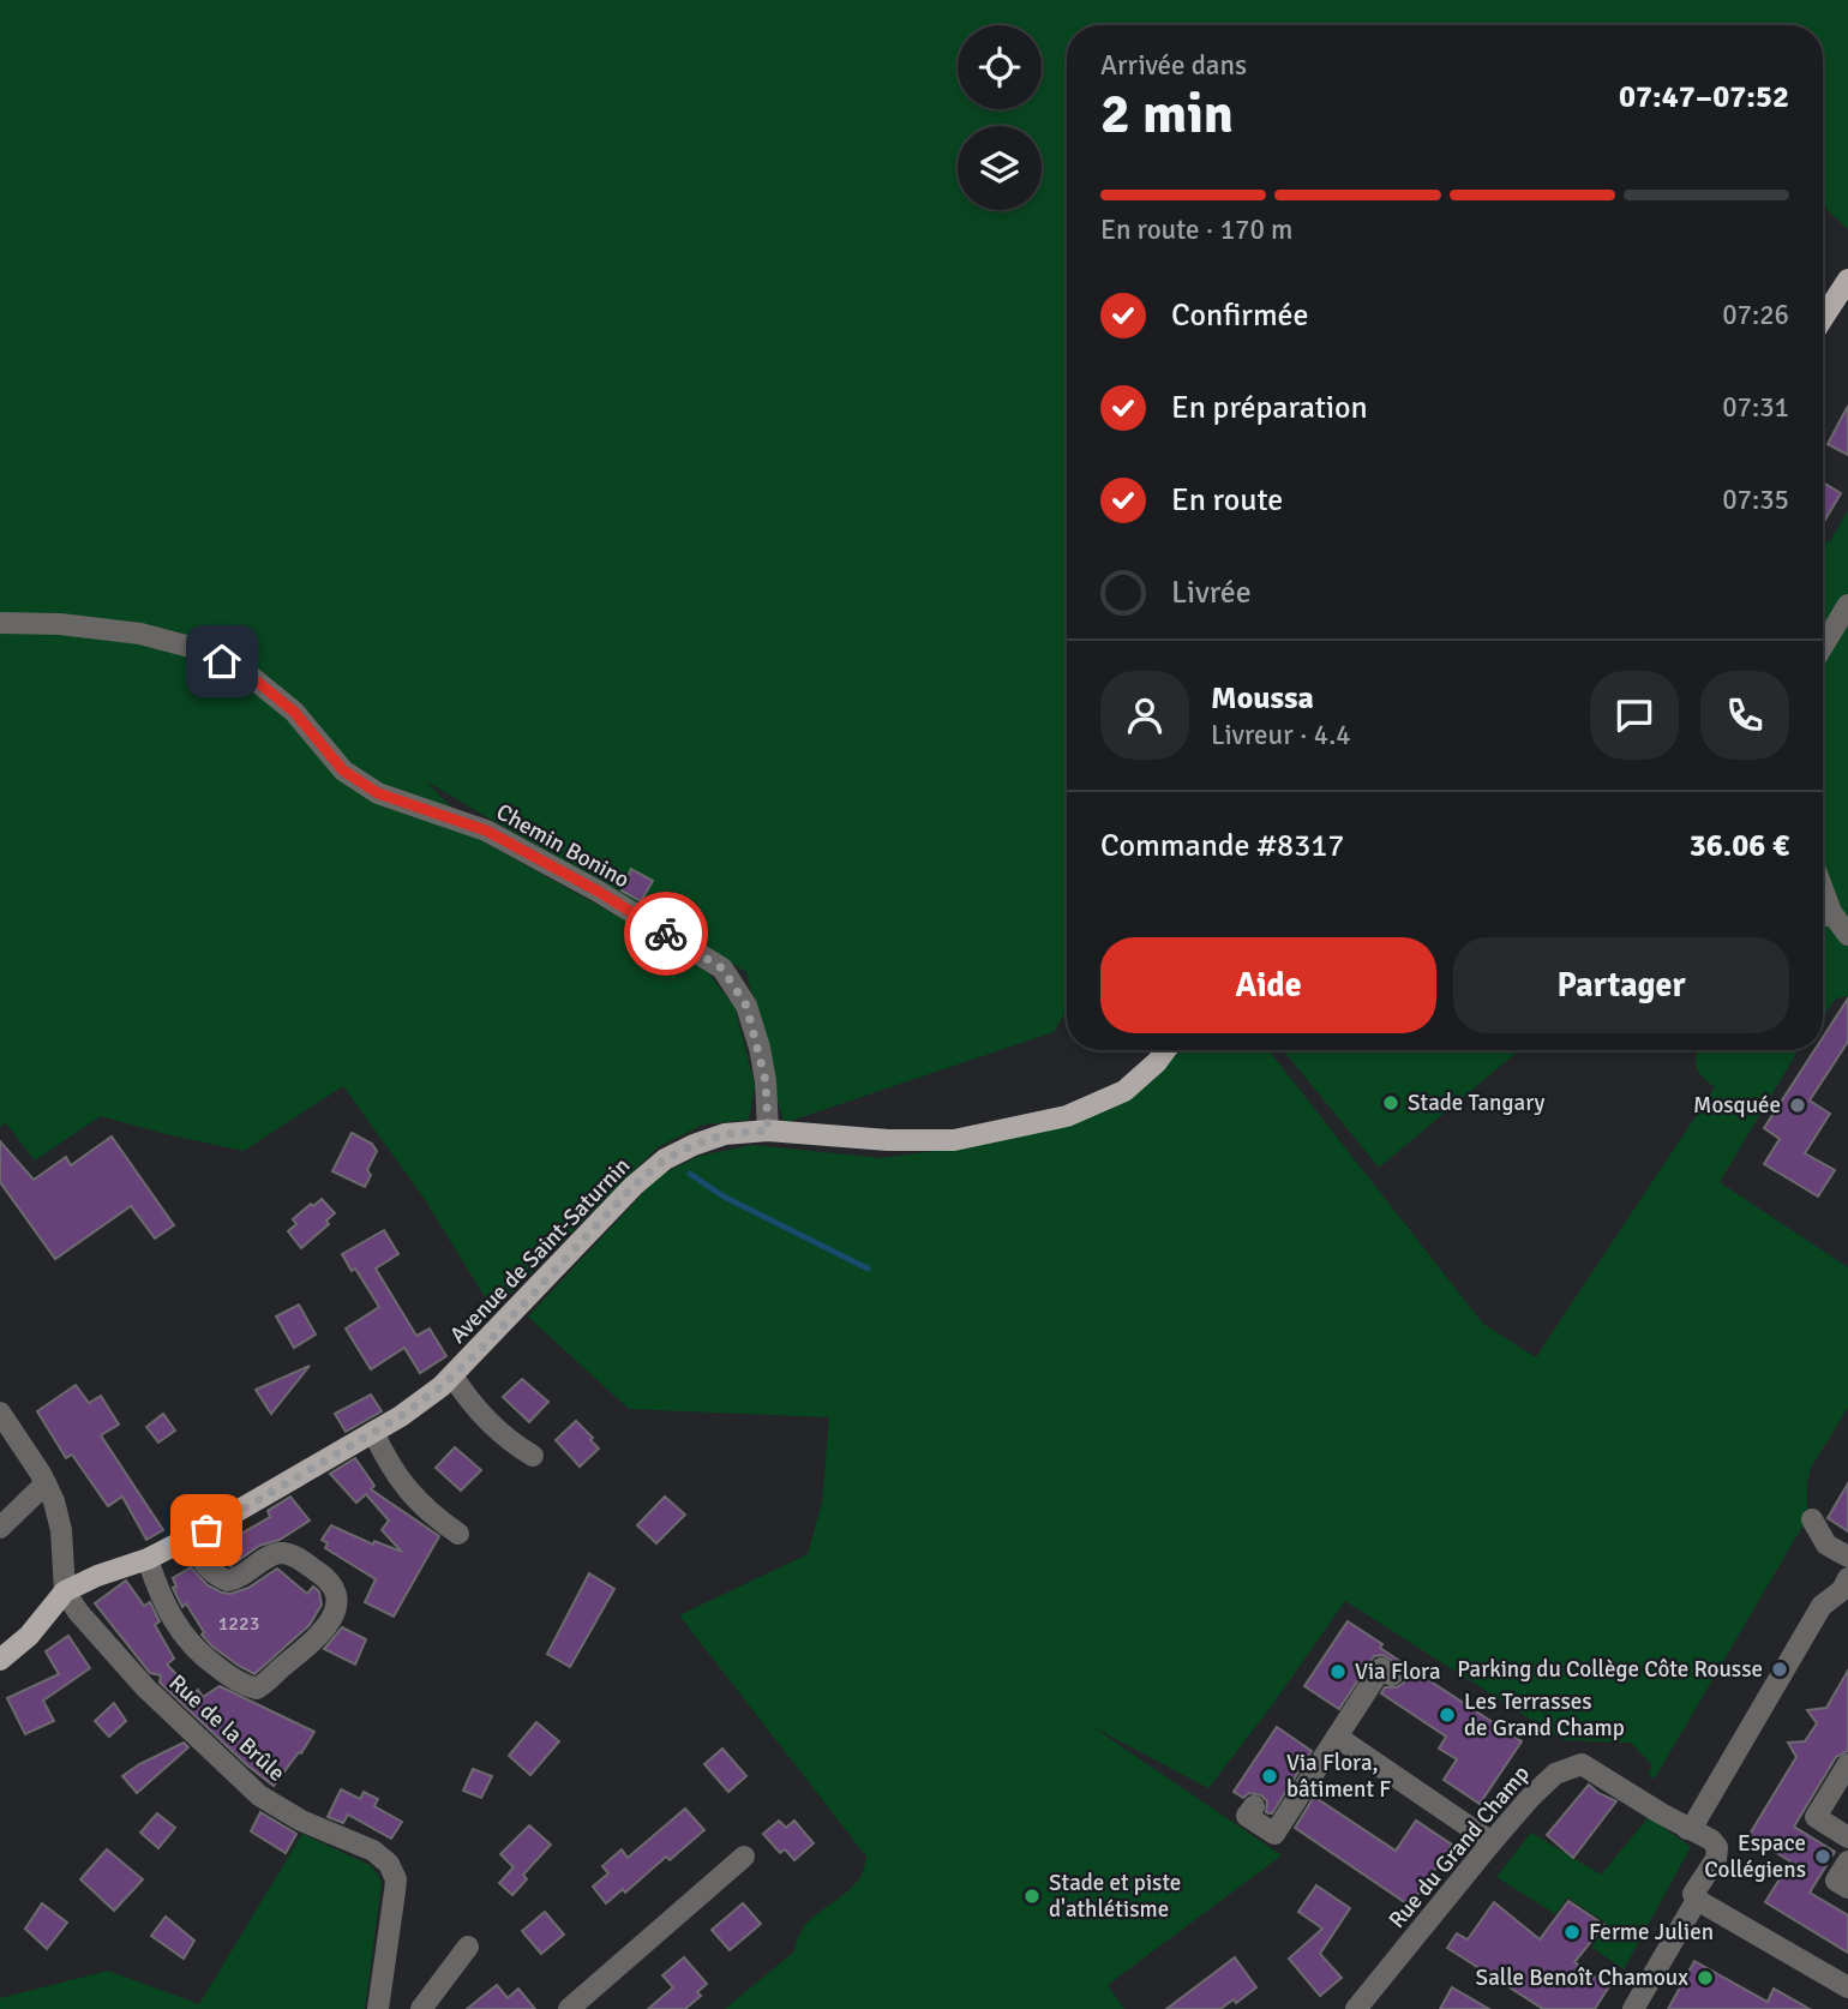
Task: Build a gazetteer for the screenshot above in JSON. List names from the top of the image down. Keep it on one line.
{"streets":{"main road":["Avenue de Saint-Saturnin"],"street":["Chemin Bonino","Rue de la Brûle","Rue du Grand Champ"]},"crossings":[["Chemin Bonino","Avenue de Saint-Saturnin"],["Avenue de Saint-Saturnin","Rue de la Brûle"]],"places":["Stade Tangary","Mosquée","Parking du Collège Côte Rousse","Via Flora","Les Terrasses de Grand Champ","Via Flora, bâtiment F","Espace Collégiens","Stade et piste d'athlétisme","Ferme Julien","Salle Benoît Chamoux"],"house_numbers":["1223"],"page":{"heading":["2 min","Arrivée dans","07:47–07:52"],"panel":["Moussa","Livreur · 4.4","Commande #8317","36.06 €"],"bar":"En route · 170 m","list":[["Confirmée","07:26"],["En préparation","07:31"],["En route","07:35"],"Livrée"],"buttons":["Aide","Partager"]}}
